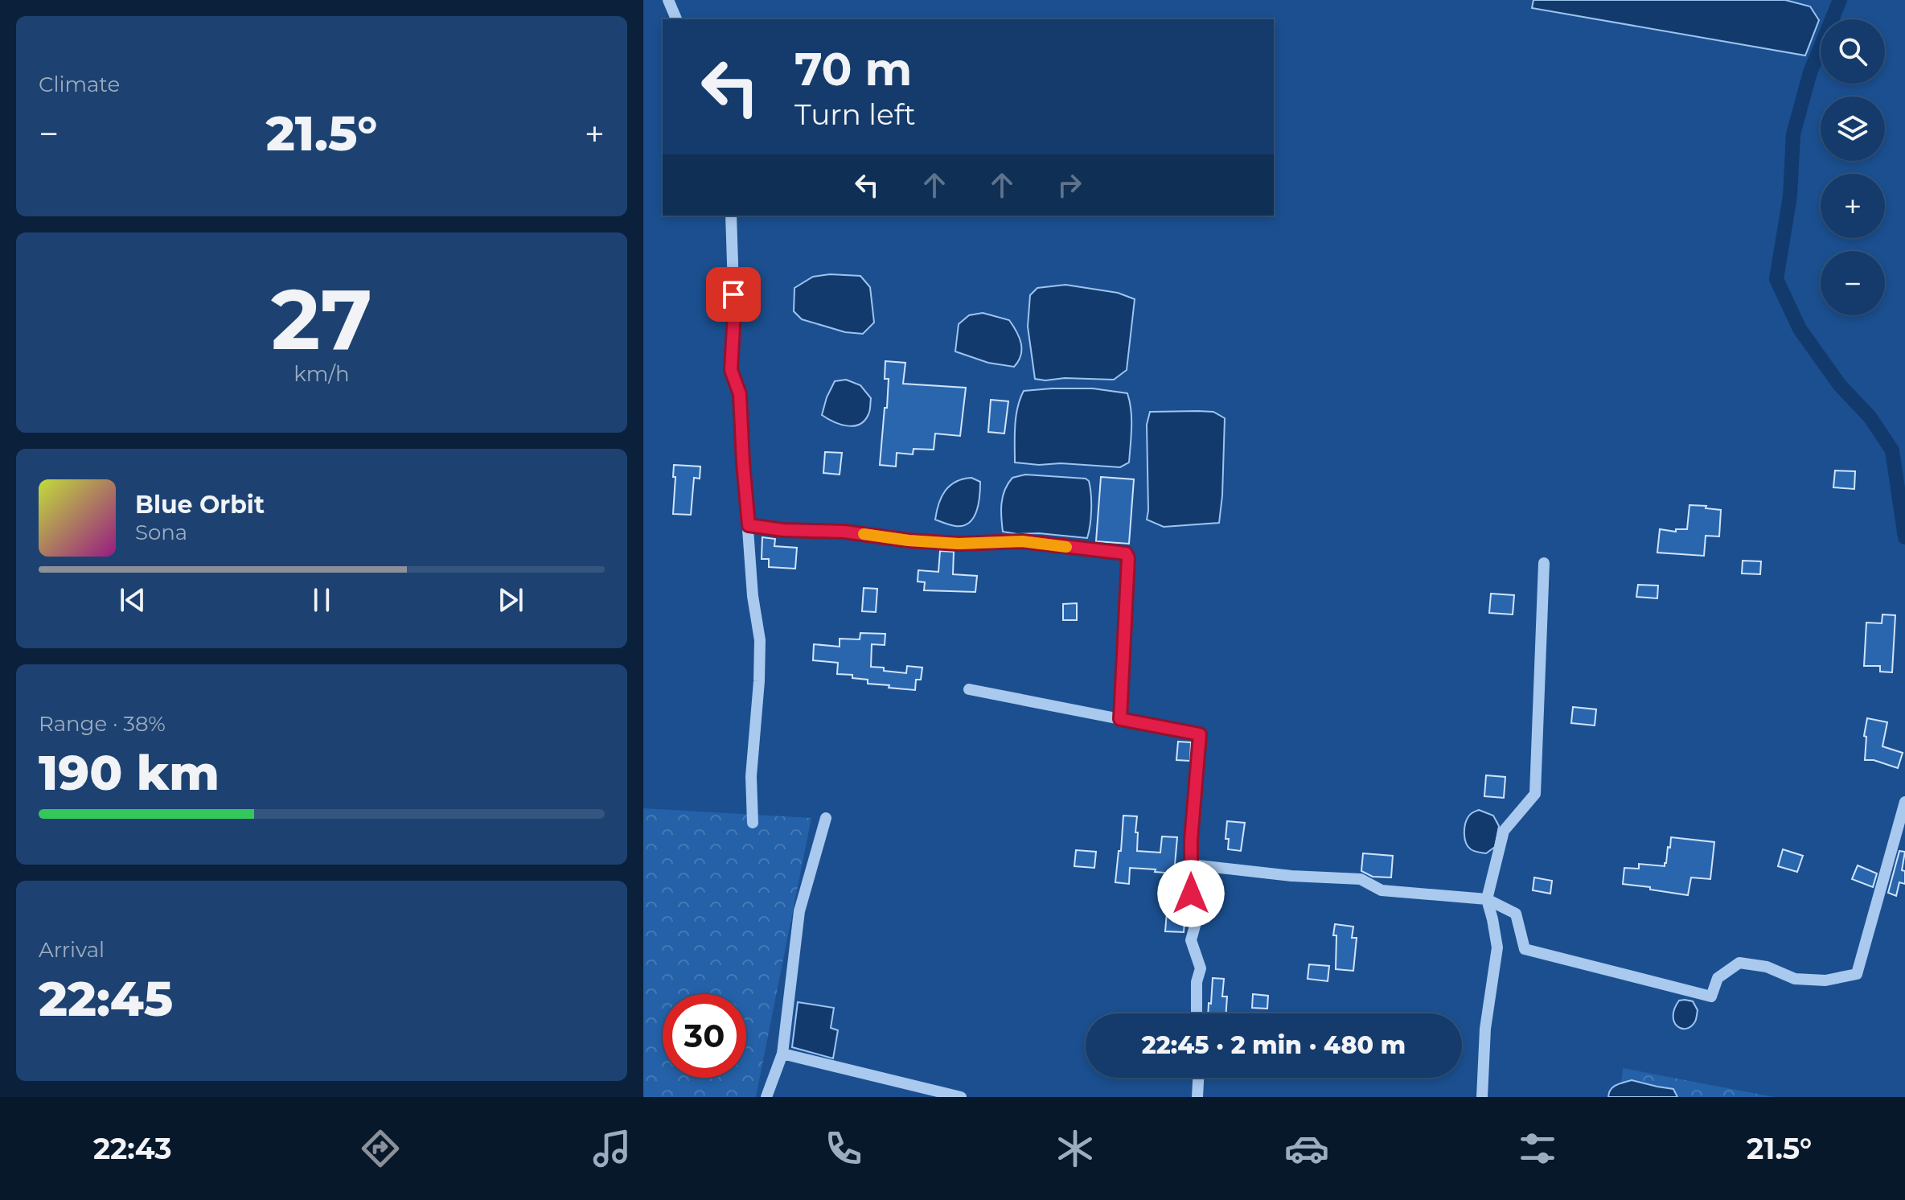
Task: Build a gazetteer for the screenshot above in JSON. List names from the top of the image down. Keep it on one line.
{"page":{"tile":["Climate",["27","km/h"],["Range · 38%","190 km"],["Arrival","22:45"]],"map_buttons":["+","−"],"turn":["70 m","Turn left"],"heat":["−","21.5°","+"],"song":["Blue Orbit","Sona"],"limit":"30","trip":"22:45 · 2 min · 480 m","tabs":["22:43","21.5°"]}}
